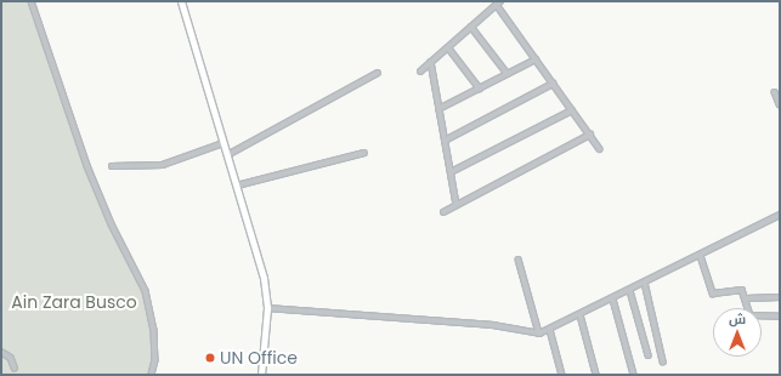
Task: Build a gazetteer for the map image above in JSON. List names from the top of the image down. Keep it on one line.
{"parks":["Ain Zara Busco"],"places":["UN Office"],"north":"top"}
